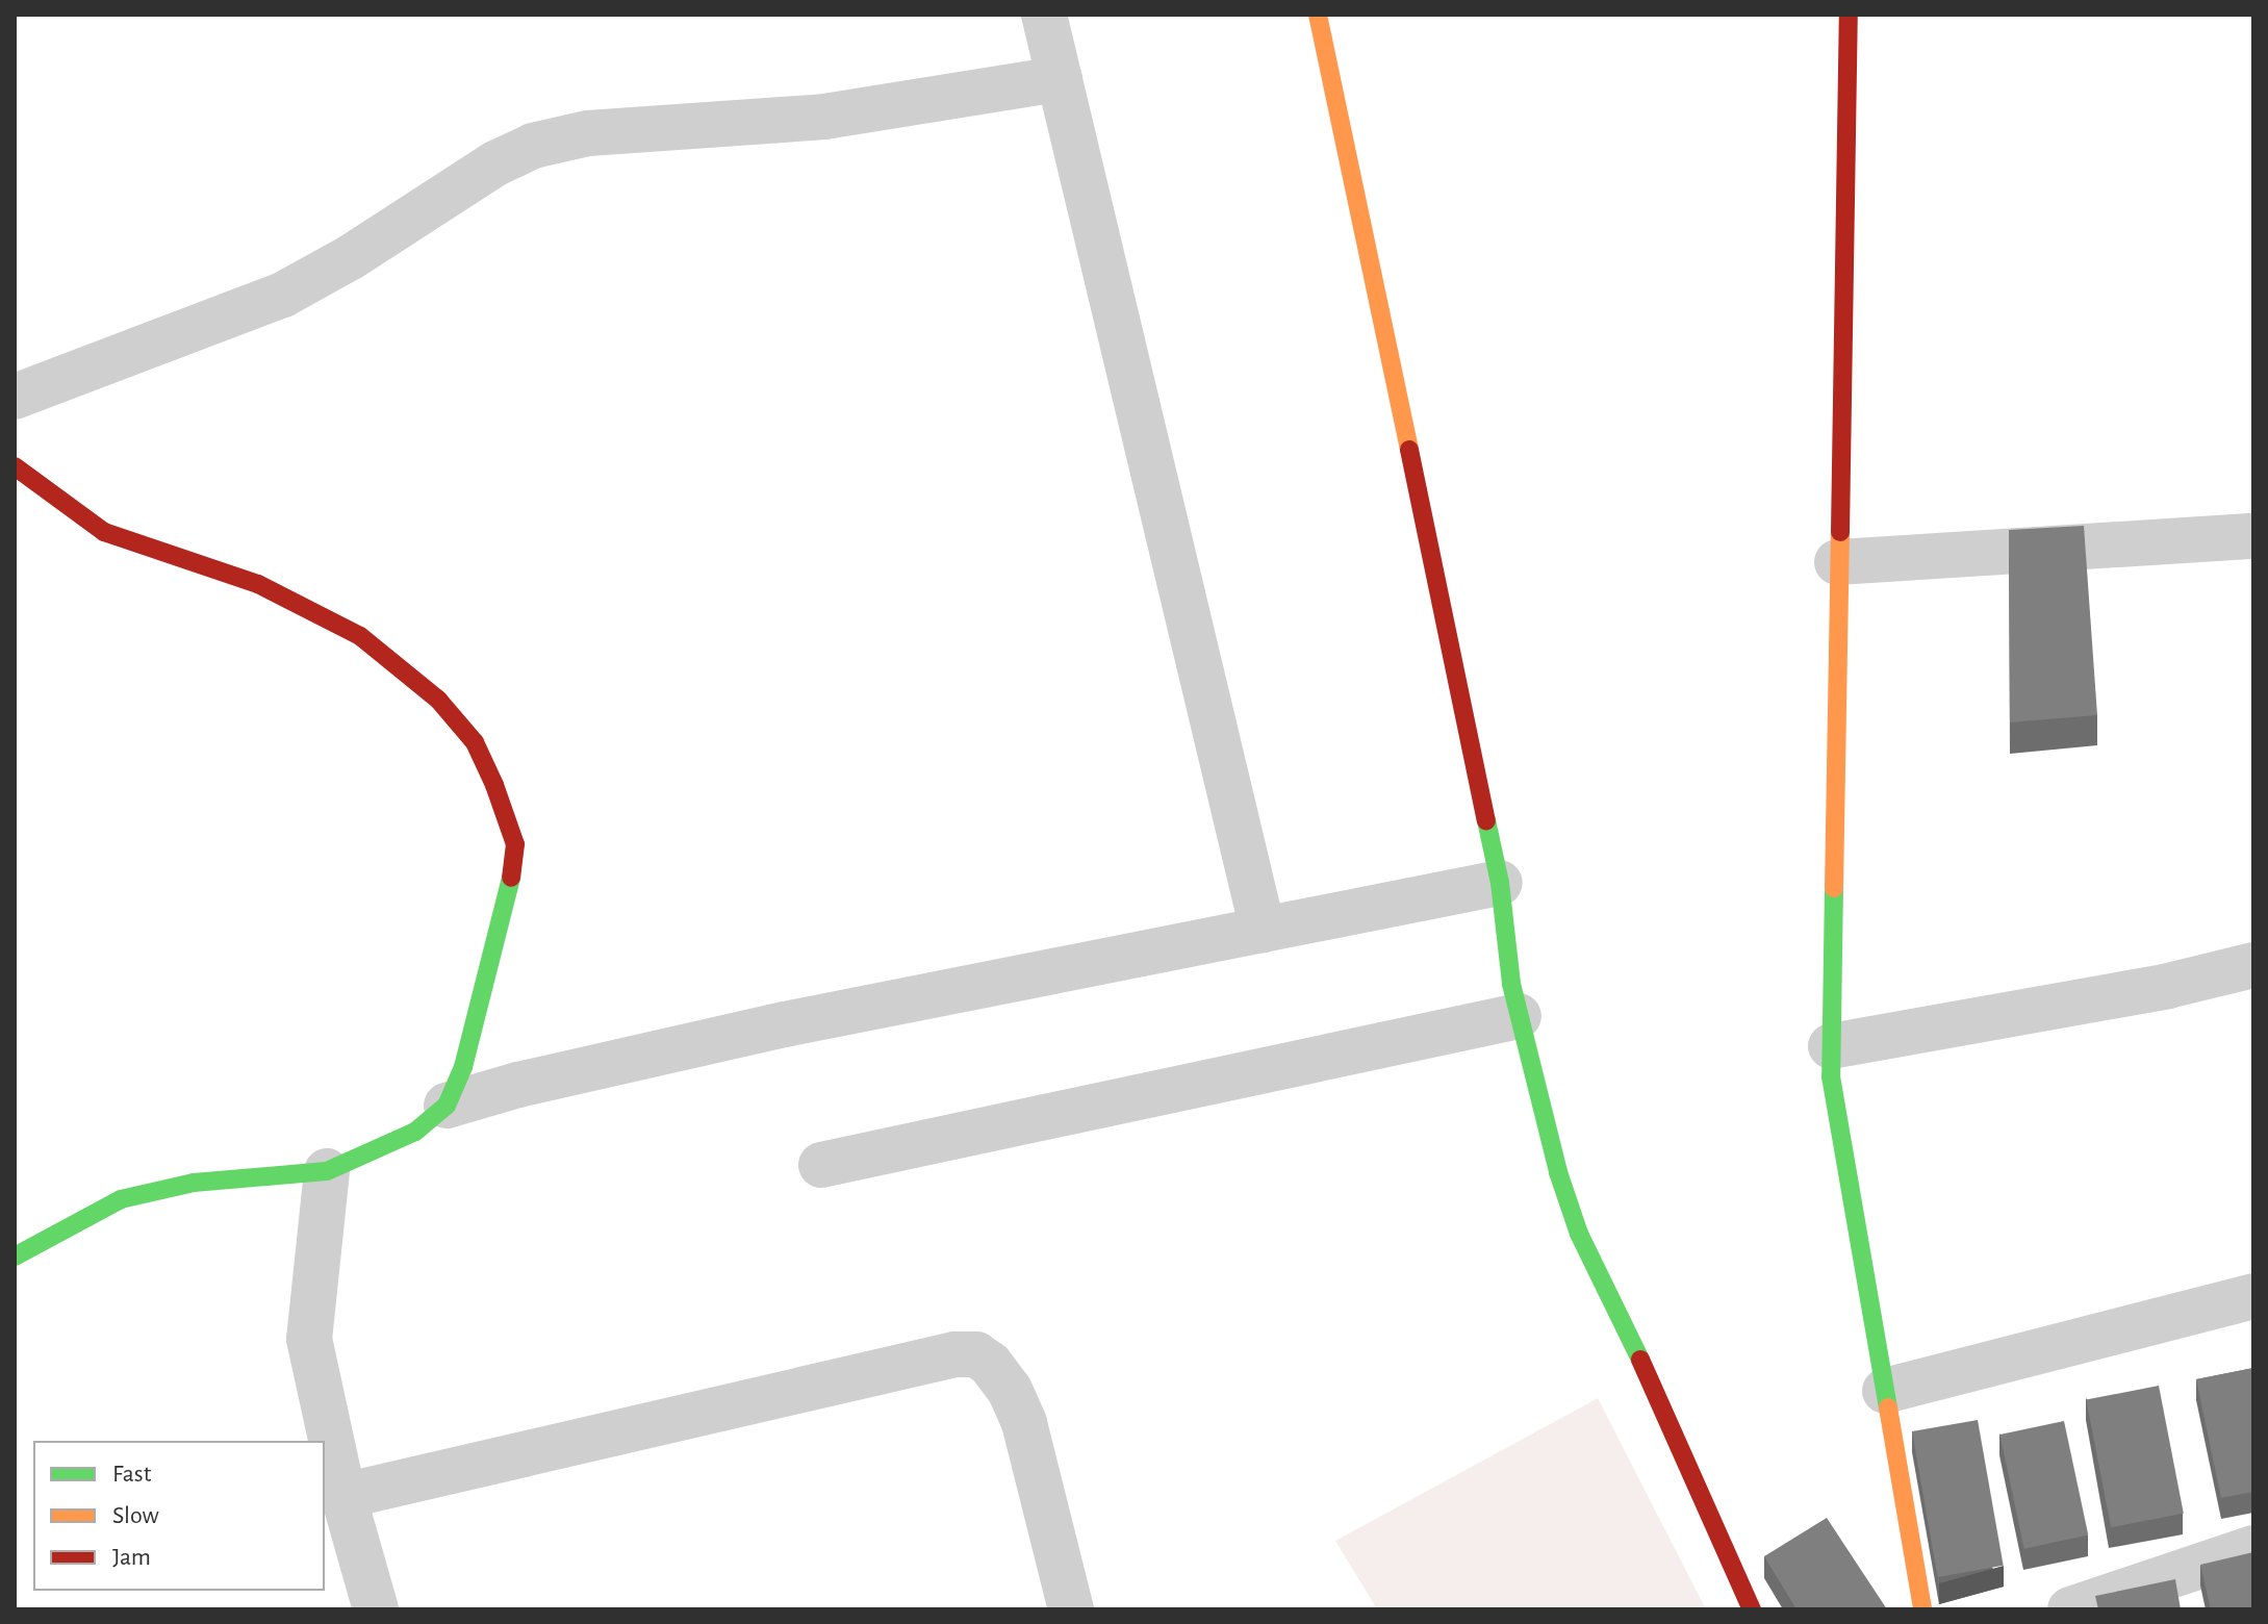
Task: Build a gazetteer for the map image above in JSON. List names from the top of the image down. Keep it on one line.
{"legend":["Fast","Slow","Jam"]}
